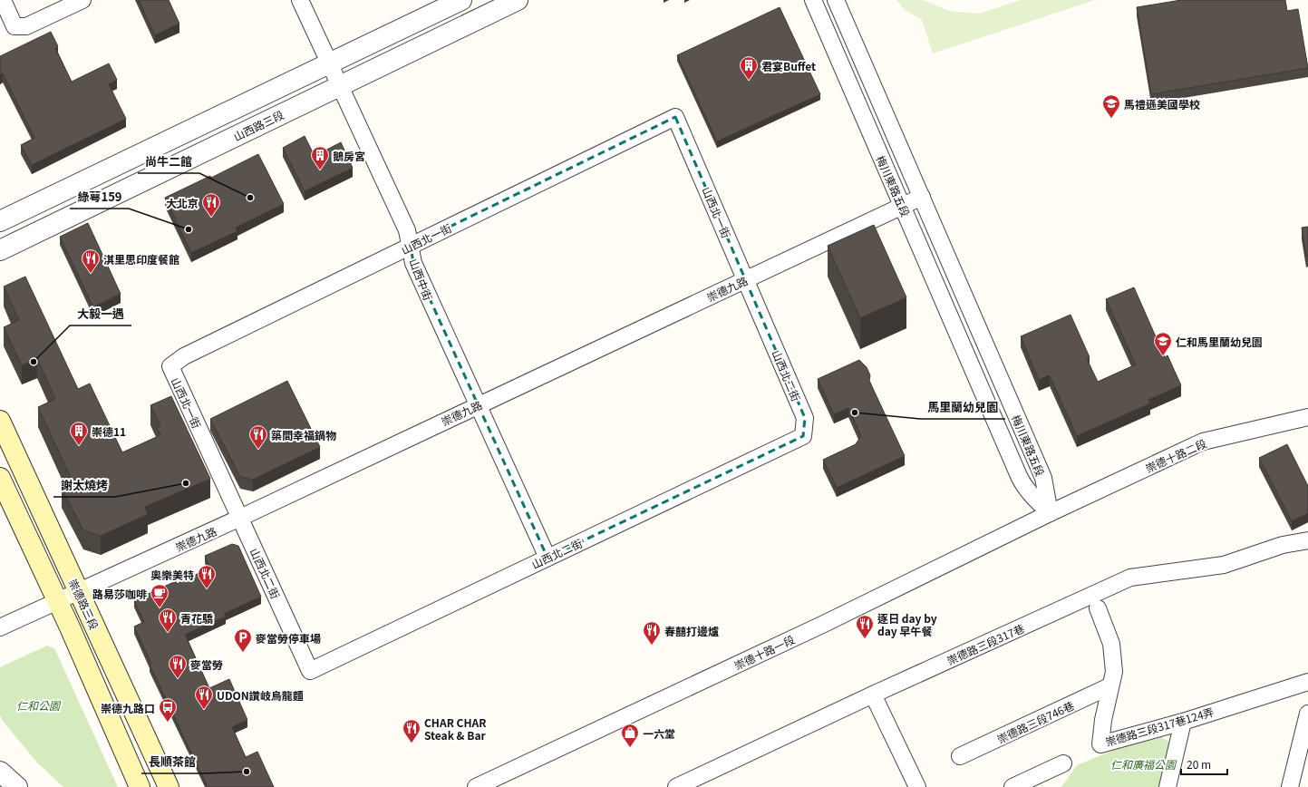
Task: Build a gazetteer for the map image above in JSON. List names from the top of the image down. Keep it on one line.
{"streets":{"main road":["崇德路三段"],"street":["山西路三段","梅川東路五段","山西北一街","山西中街","崇德九路","山西北二街","崇德十路二段","崇德路三段317巷","崇德十路一段","崇德路三段746巷","崇德路三段317巷124弄"]},"crossings":[["山西路三段","山西中街"],["梅川東路五段","崇德九路"],["梅川東路五段","崇德十路二段"],["梅川東路五段","崇德十路一段"],["山西北一街","山西中街"],["山西北一街","崇德九路"],["山西北一街","山西北二街"],["山西中街","崇德九路"],["山西中街","山西北二街"],["崇德九路","山西北二街"],["崇德九路","崇德路三段"],["崇德十路二段","崇德十路一段"],["崇德路三段746巷","崇德路三段317巷124弄"]],"parks":["仁和公園","仁和廣福公園"],"places":{"building":["君宴Buffet","鵝房宮","崇德11"],"school or university":["馬禮遜美國學校","仁和馬里蘭幼兒園"],"other":["尚牛二館","綠萼159","大毅一遇","馬里蘭幼兒園","謝太燒烤","長順茶館"],"restaurant":["大北京","淇里思印度餐館","築間幸福鍋物","奧樂美特","青花驕","逐日 day by day 早午餐","春囍打邊爐","麥當勞","UDON讚岐烏龍麵","CHAR CHAR Steak & Bar"],"cafe":["路易莎咖啡"],"parking":["麥當勞停車場"],"bus stop":["崇德九路口"],"shop":["一六堂"]},"scale_bar":"20 m"}
